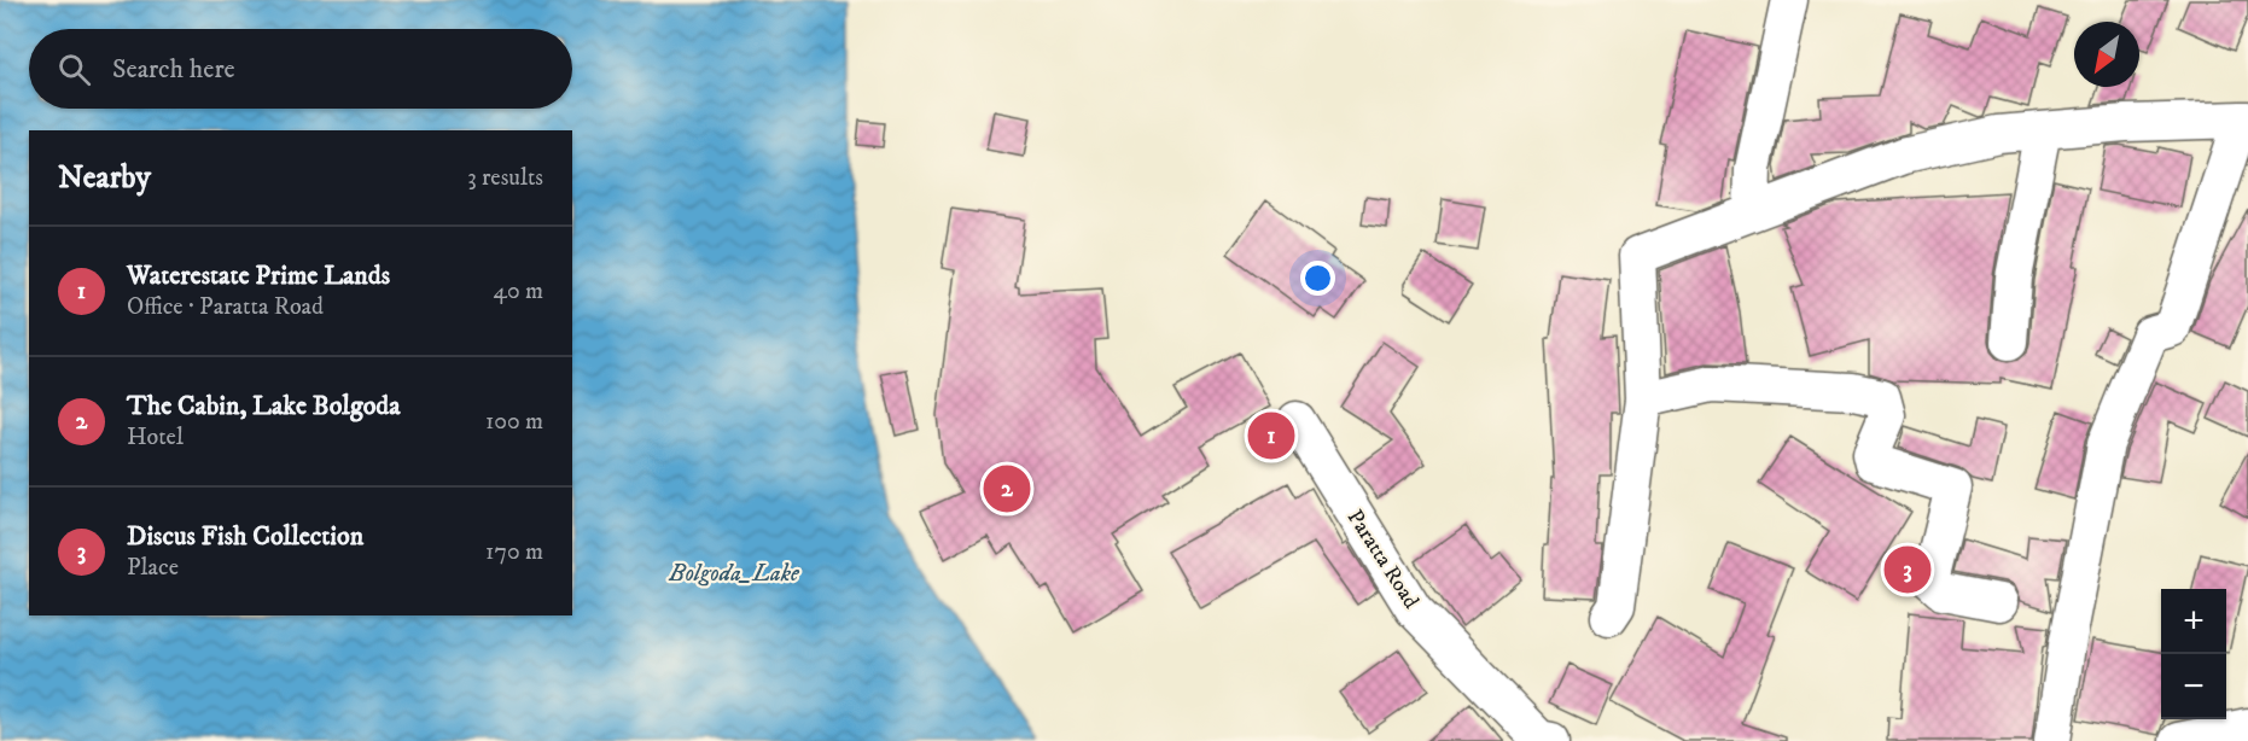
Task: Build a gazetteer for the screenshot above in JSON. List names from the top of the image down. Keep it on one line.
{"streets":{"street":["Paratta Road"]},"water":["Bolgoda_Lake"],"north":"bottom left","page":{"search":"Search here","heading":["Nearby","3 results"],"list":[{"mark":"1","name":"Waterestate Prime Lands","note":"Office · Paratta Road","value":"40 m"},{"mark":"2","name":"The Cabin, Lake Bolgoda","note":"Hotel","value":"100 m"},{"mark":"3","name":"Discus Fish Collection","note":"Place","value":"170 m"}],"pins":["1","2","3"],"map_buttons":["+","−"]}}
